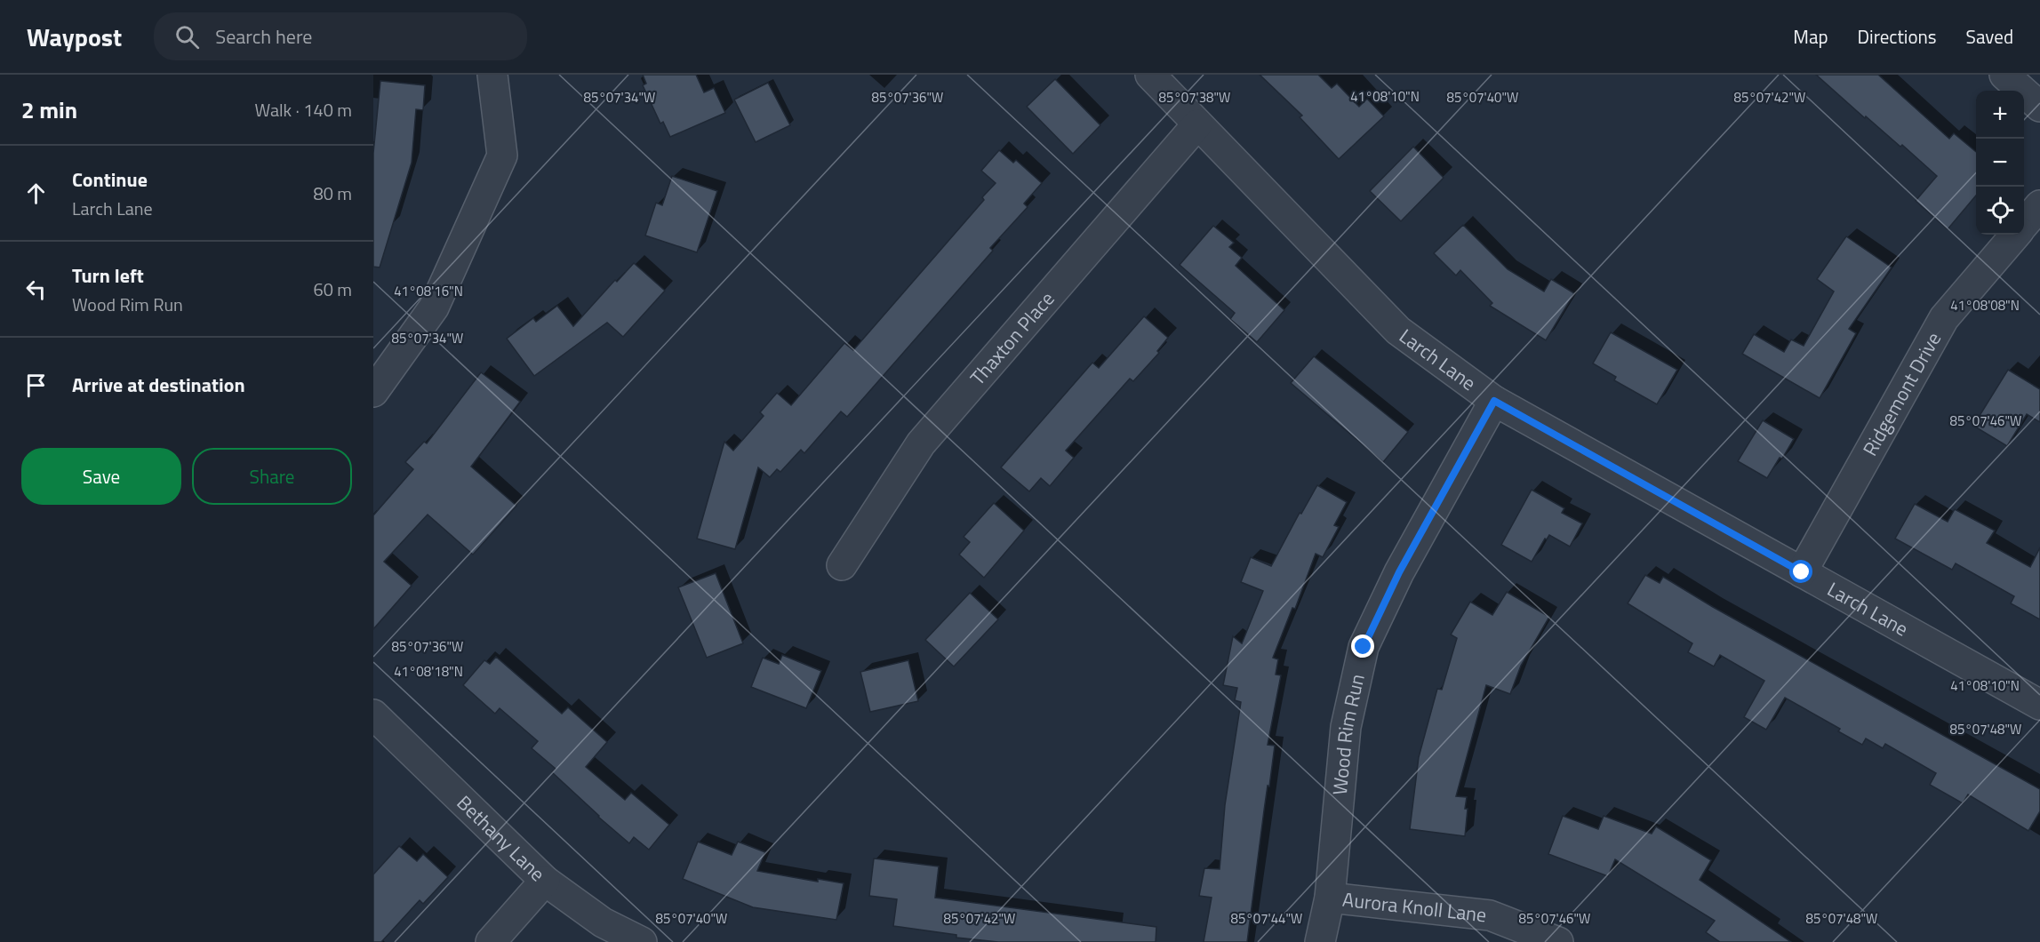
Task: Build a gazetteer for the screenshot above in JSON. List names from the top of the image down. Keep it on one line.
{"streets":{"street":["Thaxton Place","Larch Lane","Ridgemont Drive","Wood Rim Run","Bethany Lane","Aurora Knoll Lane"]},"crossings":[["Thaxton Place","Larch Lane"],["Larch Lane","Ridgemont Drive"],["Larch Lane","Wood Rim Run"],["Wood Rim Run","Aurora Knoll Lane"]],"page":{"header":"Waypost","search":"Search here","nav":["Map","Directions","Saved"],"heading":["2 min","Walk · 140 m"],"map_buttons":["+","−"],"list":[["Continue","Larch Lane","80 m"],["Turn left","Wood Rim Run","60 m"],"Arrive at destination"],"buttons":["Save","Share"]},"coordinates":["41°08'10\"N","85°07'34\"W","85°07'36\"W","85°07'38\"W","85°07'40\"W","85°07'42\"W","41°08'16\"N","41°08'08\"N","85°07'46\"W","41°08'18\"N","85°07'48\"W","85°07'44\"W"]}
